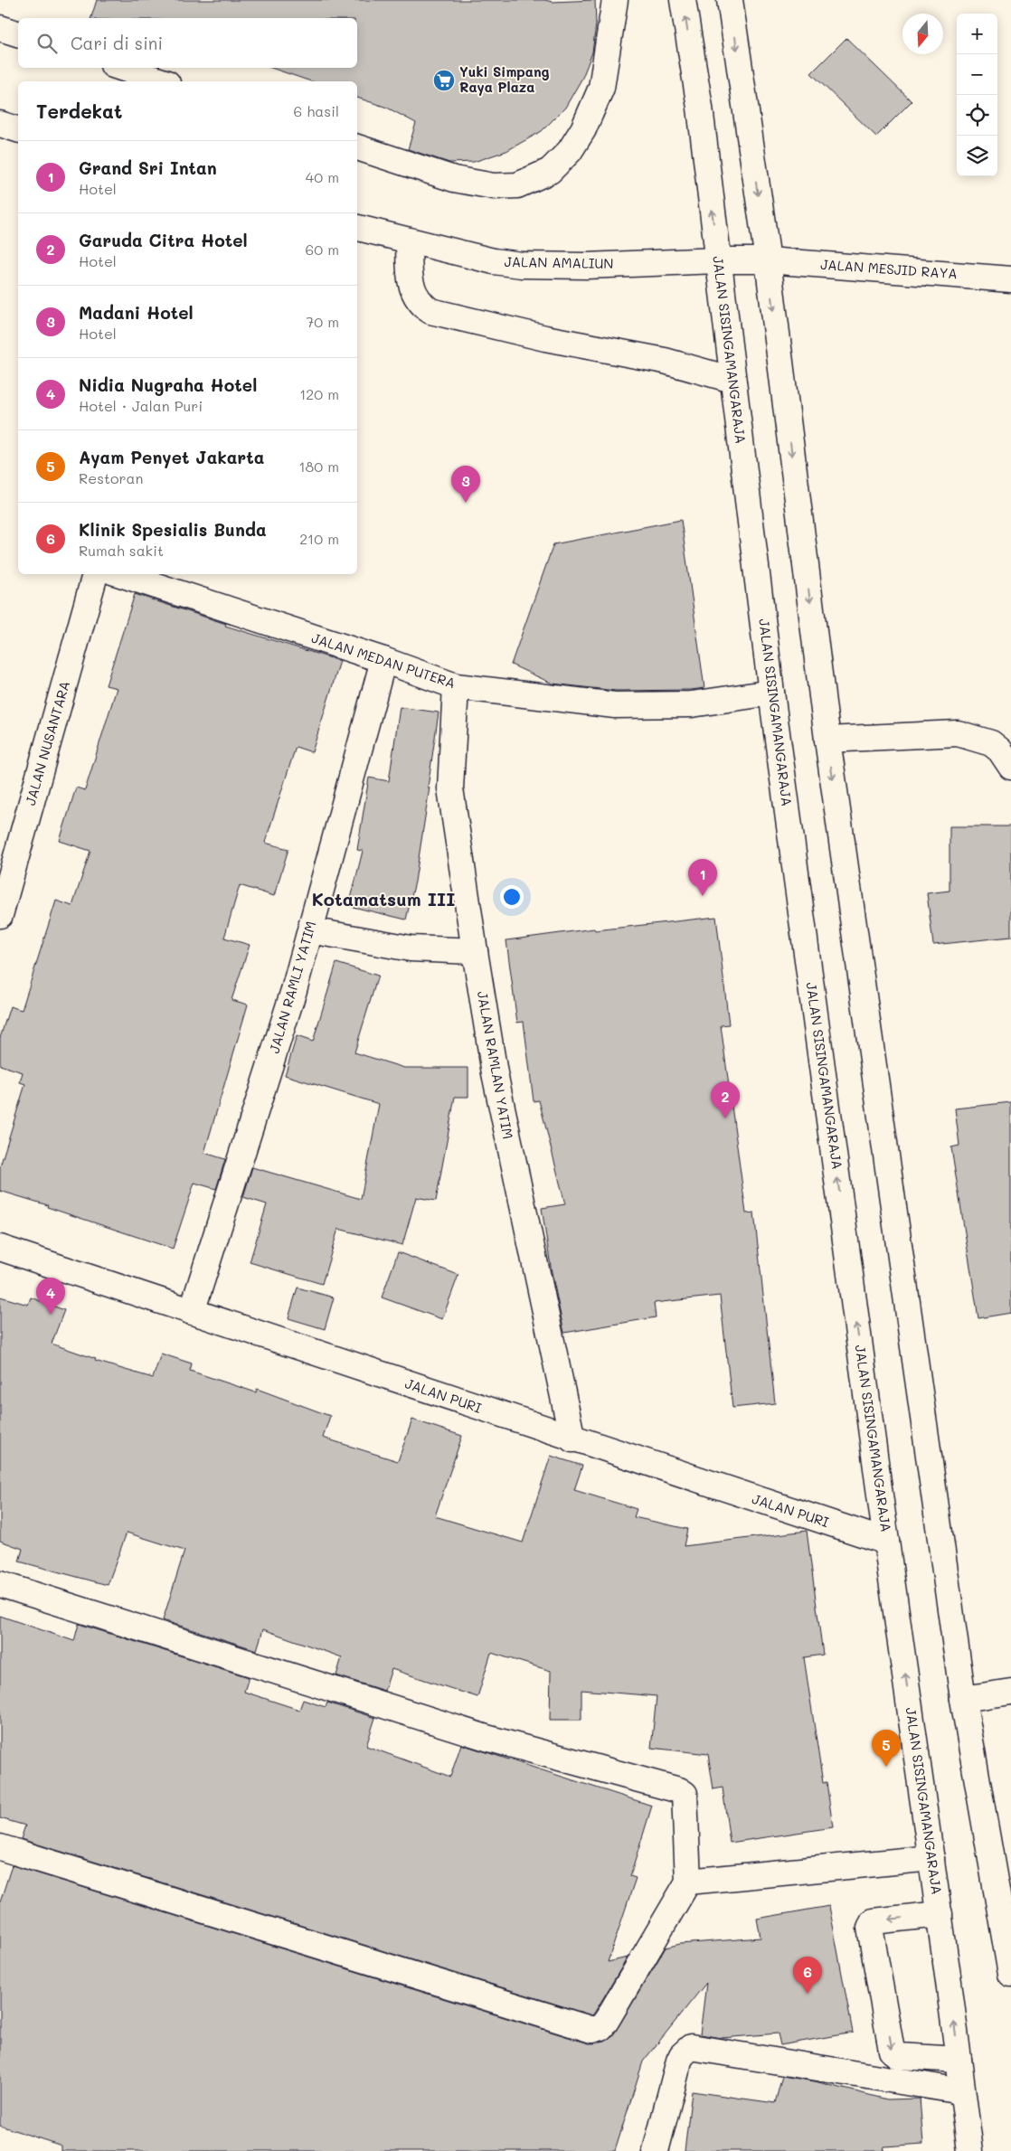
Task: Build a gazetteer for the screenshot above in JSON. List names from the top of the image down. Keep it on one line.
{"streets":{"street":["JALAN AMALIUN","JALAN MESJID RAYA","JALAN SISINGAMANGARAJA","JALAN MEDAN PUTERA","JALAN NUSANTARA","JALAN RAMLI YATIM","JALAN RAMLAN YATIM","JALAN PURI"]},"crossings":[["JALAN AMALIUN","JALAN MESJID RAYA"],["JALAN AMALIUN","JALAN SISINGAMANGARAJA"],["JALAN SISINGAMANGARAJA","JALAN MEDAN PUTERA"],["JALAN SISINGAMANGARAJA","JALAN PURI"],["JALAN MEDAN PUTERA","JALAN RAMLI YATIM"],["JALAN MEDAN PUTERA","JALAN RAMLAN YATIM"],["JALAN RAMLI YATIM","JALAN PURI"],["JALAN RAMLAN YATIM","JALAN PURI"]],"districts":["Kotamatsum III"],"places":{"supermarket":["Yuki Simpang Raya Plaza"]},"north":"bottom","page":{"map_buttons":["+","−"],"search":"Cari di sini","heading":["Terdekat","6 hasil"],"list":[{"mark":"1","name":"Grand Sri Intan","note":"Hotel","value":"40 m"},{"mark":"2","name":"Garuda Citra Hotel","note":"Hotel","value":"60 m"},{"mark":"3","name":"Madani Hotel","note":"Hotel","value":"70 m"},{"mark":"4","name":"Nidia Nugraha Hotel","note":"Hotel · Jalan Puri","value":"120 m"},{"mark":"5","name":"Ayam Penyet Jakarta","note":"Restoran","value":"180 m"},{"mark":"6","name":"Klinik Spesialis Bunda","note":"Rumah sakit","value":"210 m"}],"pins":["3","1","2","4","5","6"]}}
